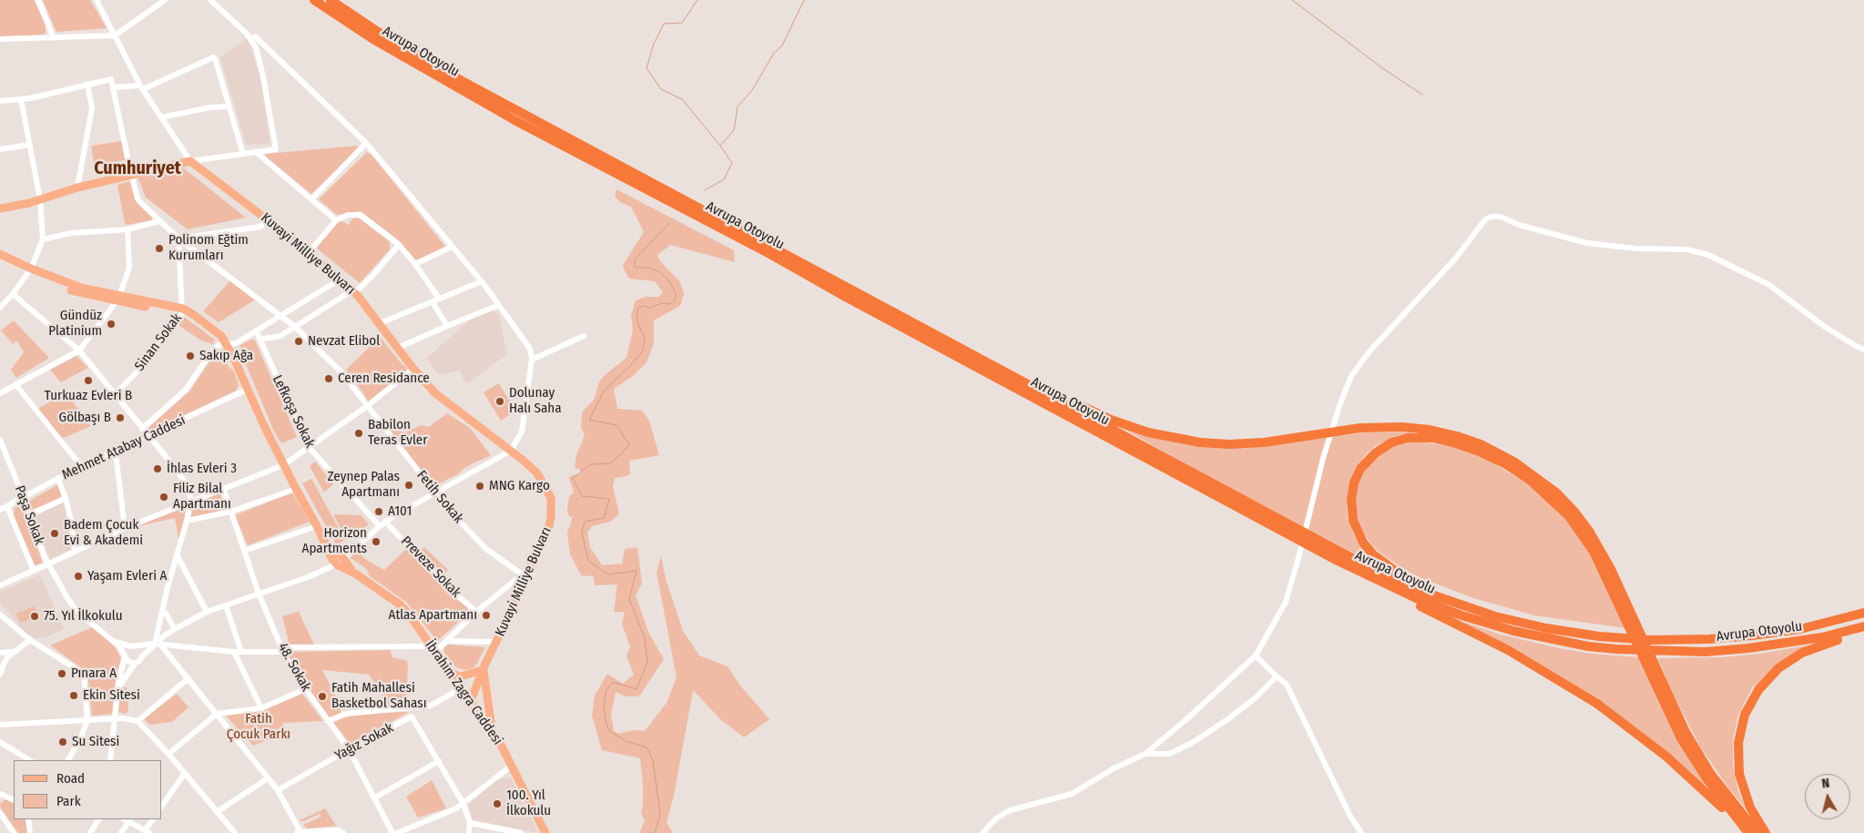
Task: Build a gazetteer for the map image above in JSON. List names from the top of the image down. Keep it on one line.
{"streets":{"highway":["Avrupa Otoyolu"],"main road":["Kuvayi Milliye Bulvarı","İbrahim Zagra Caddesi"],"street":["Sinan Sokak","Lefkoşa Sokak","Mehmet Atabay Caddesi","Fetih Sokak","Paşa Sokak","Preveze Sokak","48. Sokak","Yağız Sokak"]},"crossings":[["Kuvayi Milliye Bulvarı","Fetih Sokak"],["Kuvayi Milliye Bulvarı","İbrahim Zagra Caddesi"],["Sinan Sokak","Fetih Sokak"],["Sinan Sokak","İbrahim Zagra Caddesi"],["Mehmet Atabay Caddesi","Paşa Sokak"],["Mehmet Atabay Caddesi","İbrahim Zagra Caddesi"],["48. Sokak","Yağız Sokak"]],"districts":["Cumhuriyet"],"parks":["Fatih Çocuk Parkı"],"places":["Polinom Eğtim Kurumları","Gündüz Platinium","Nevzat Elibol","Sakıp Ağa","Ceren Residance","Turkuaz Evleri B","Dolunay Halı Saha","Gölbaşı B","Babilon Teras Evler","İhlas Evleri 3","Zeynep Palas Apartmanı","MNG Kargo","Filiz Bilal Apartmanı","A101","Badem Çocuk Evi & Akademi","Horizon Apartments","Yaşam Evleri A","Atlas Apartmanı","75. Yıl İlkokulu","Pınara A","Ekin Sitesi","Fatih Mahallesi Basketbol Sahası","Su Sitesi","100. Yıl İlkokulu"],"legend":["Road","Park"],"north":"top"}
